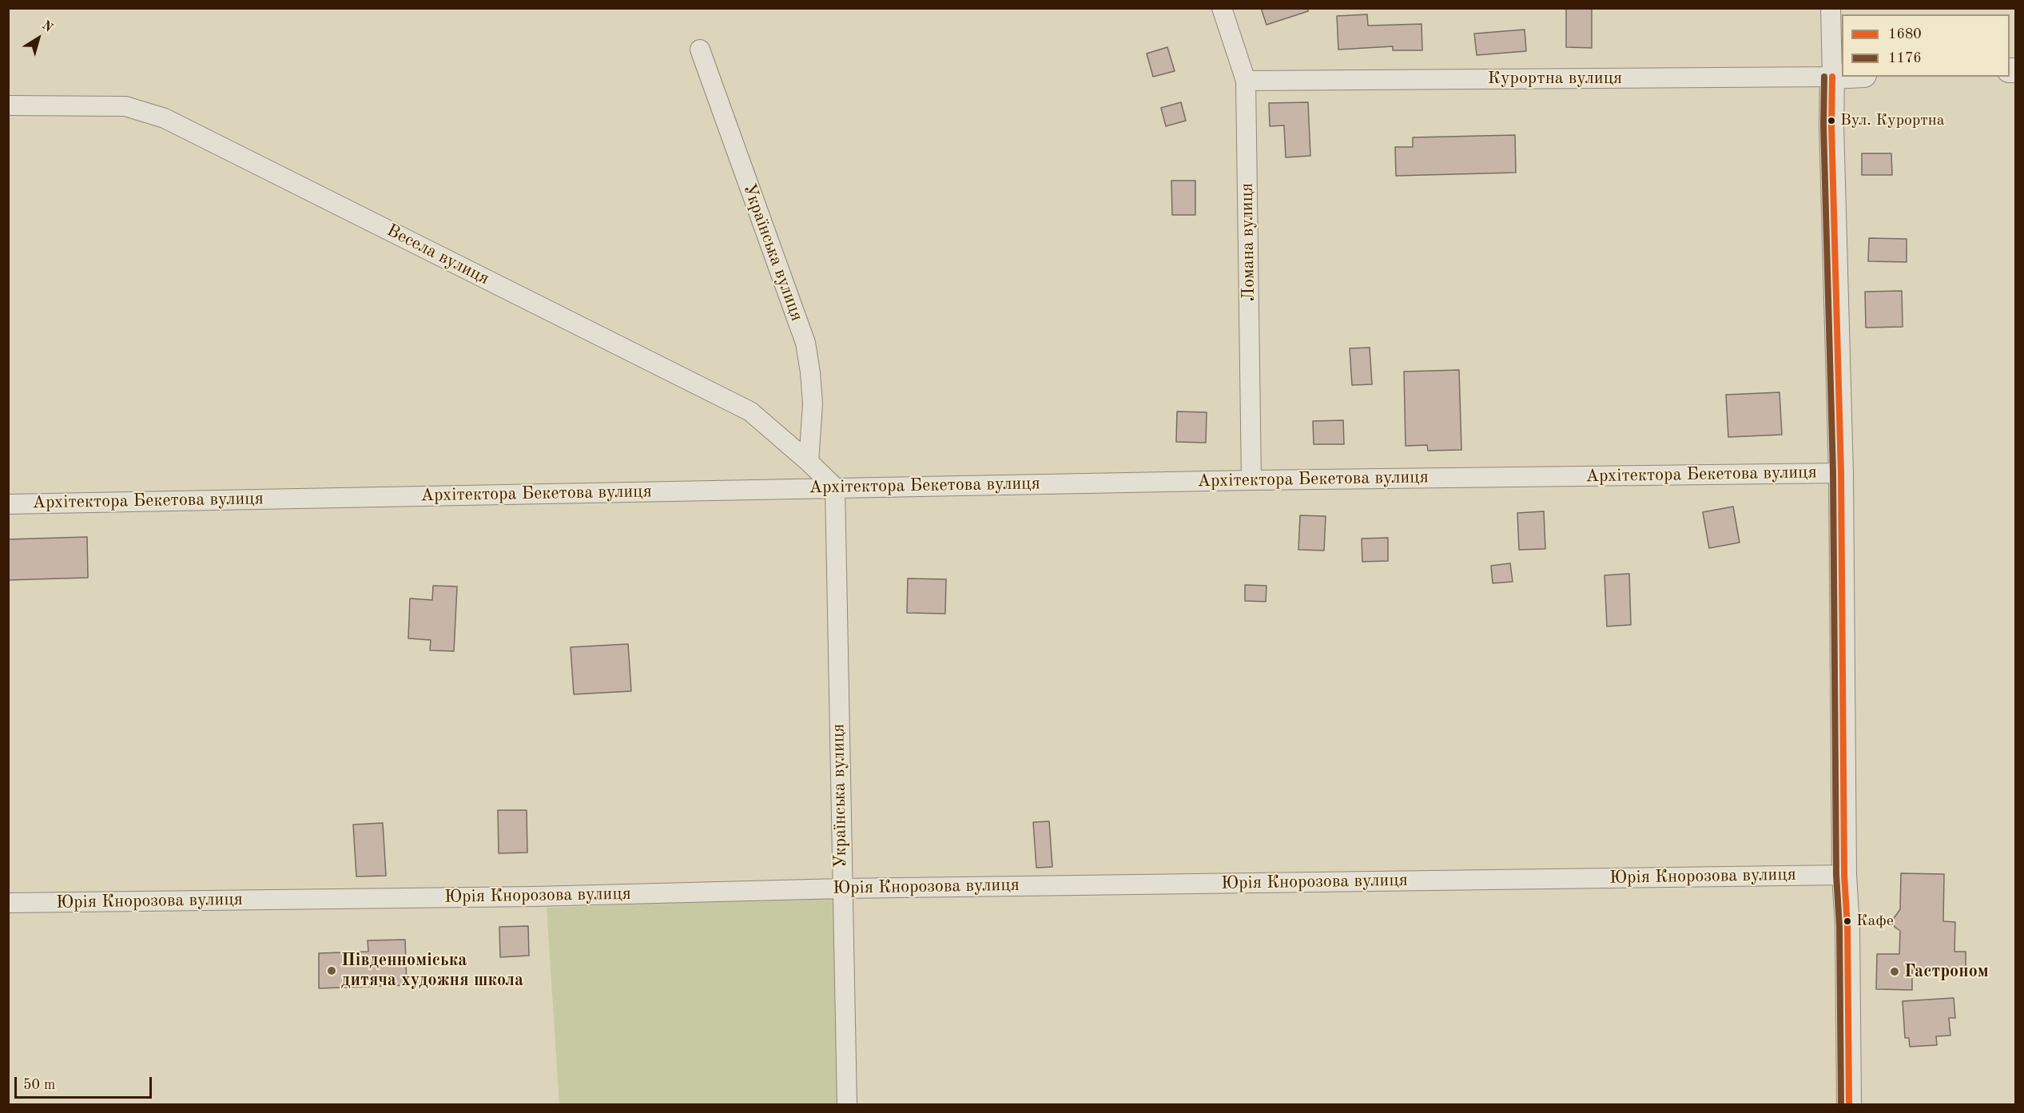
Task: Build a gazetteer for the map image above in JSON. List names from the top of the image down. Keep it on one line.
{"streets":{"street":["Курортна вулиця","Ломана вулиця","Українська вулиця","Весела вулиця","Архітектора Бекетова вулиця","Юрія Кнорозова вулиця"]},"crossings":[["Курортна вулиця","Ломана вулиця"],["Ломана вулиця","Архітектора Бекетова вулиця"],["Українська вулиця","Весела вулиця"],["Українська вулиця","Архітектора Бекетова вулиця"],["Українська вулиця","Юрія Кнорозова вулиця"],["Весела вулиця","Архітектора Бекетова вулиця"]],"places":["Вул. Курортна","Кафе","Південноміська дитяча художня школа","Гастроном"],"lines":["transit line 1680","transit line 1176"],"legend":["1680","1176"],"scale_bar":"50 m","north":"top right"}
